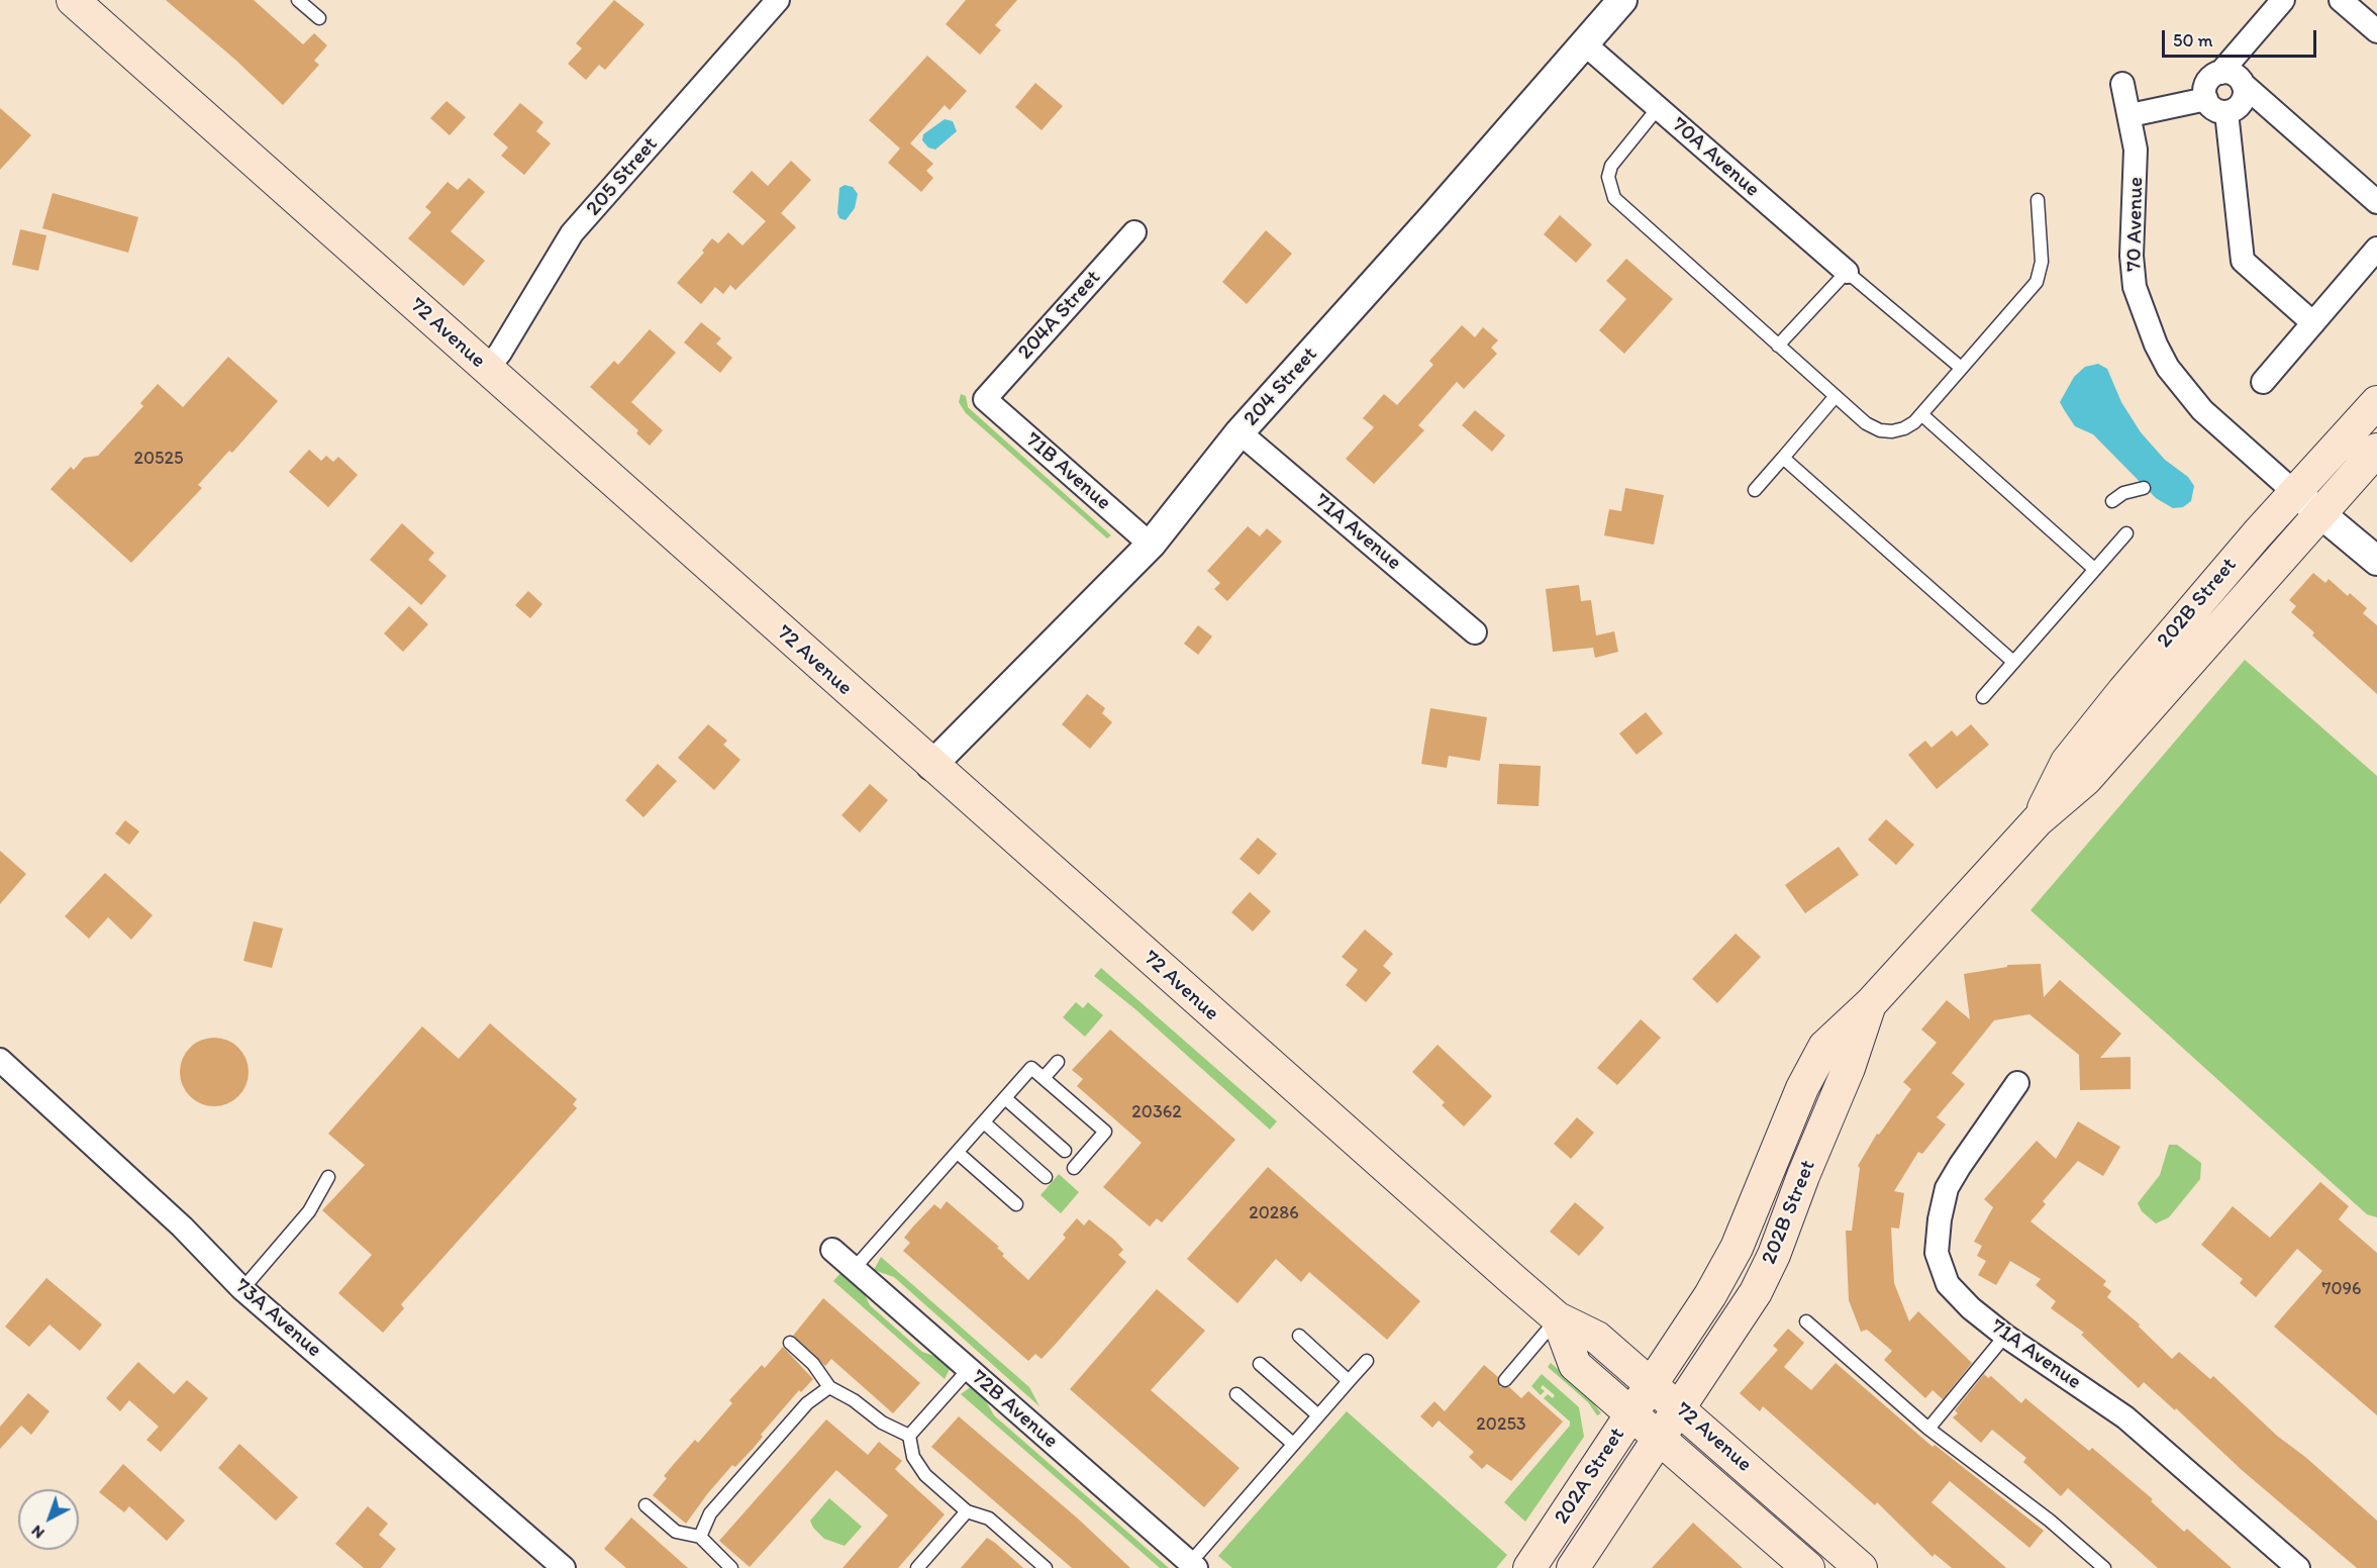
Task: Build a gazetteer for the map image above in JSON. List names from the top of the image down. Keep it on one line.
{"streets":{"main road":["72 Avenue","202B Street","202A Street"],"street":["70A Avenue","205 Street","70 Avenue","204A Street","204 Street","71B Avenue","71A Avenue","73A Avenue","72B Avenue"]},"crossings":[["70A Avenue","204 Street"],["205 Street","72 Avenue"],["70 Avenue","202B Street"],["204A Street","71B Avenue"],["72 Avenue","204 Street"],["72 Avenue","202B Street"],["72 Avenue","202A Street"],["204 Street","71B Avenue"],["204 Street","71A Avenue"],["202B Street","202A Street"]],"house_numbers":["20525","20362","20286","7096","20253"],"scale_bar":"50 m","north":"bottom left"}
